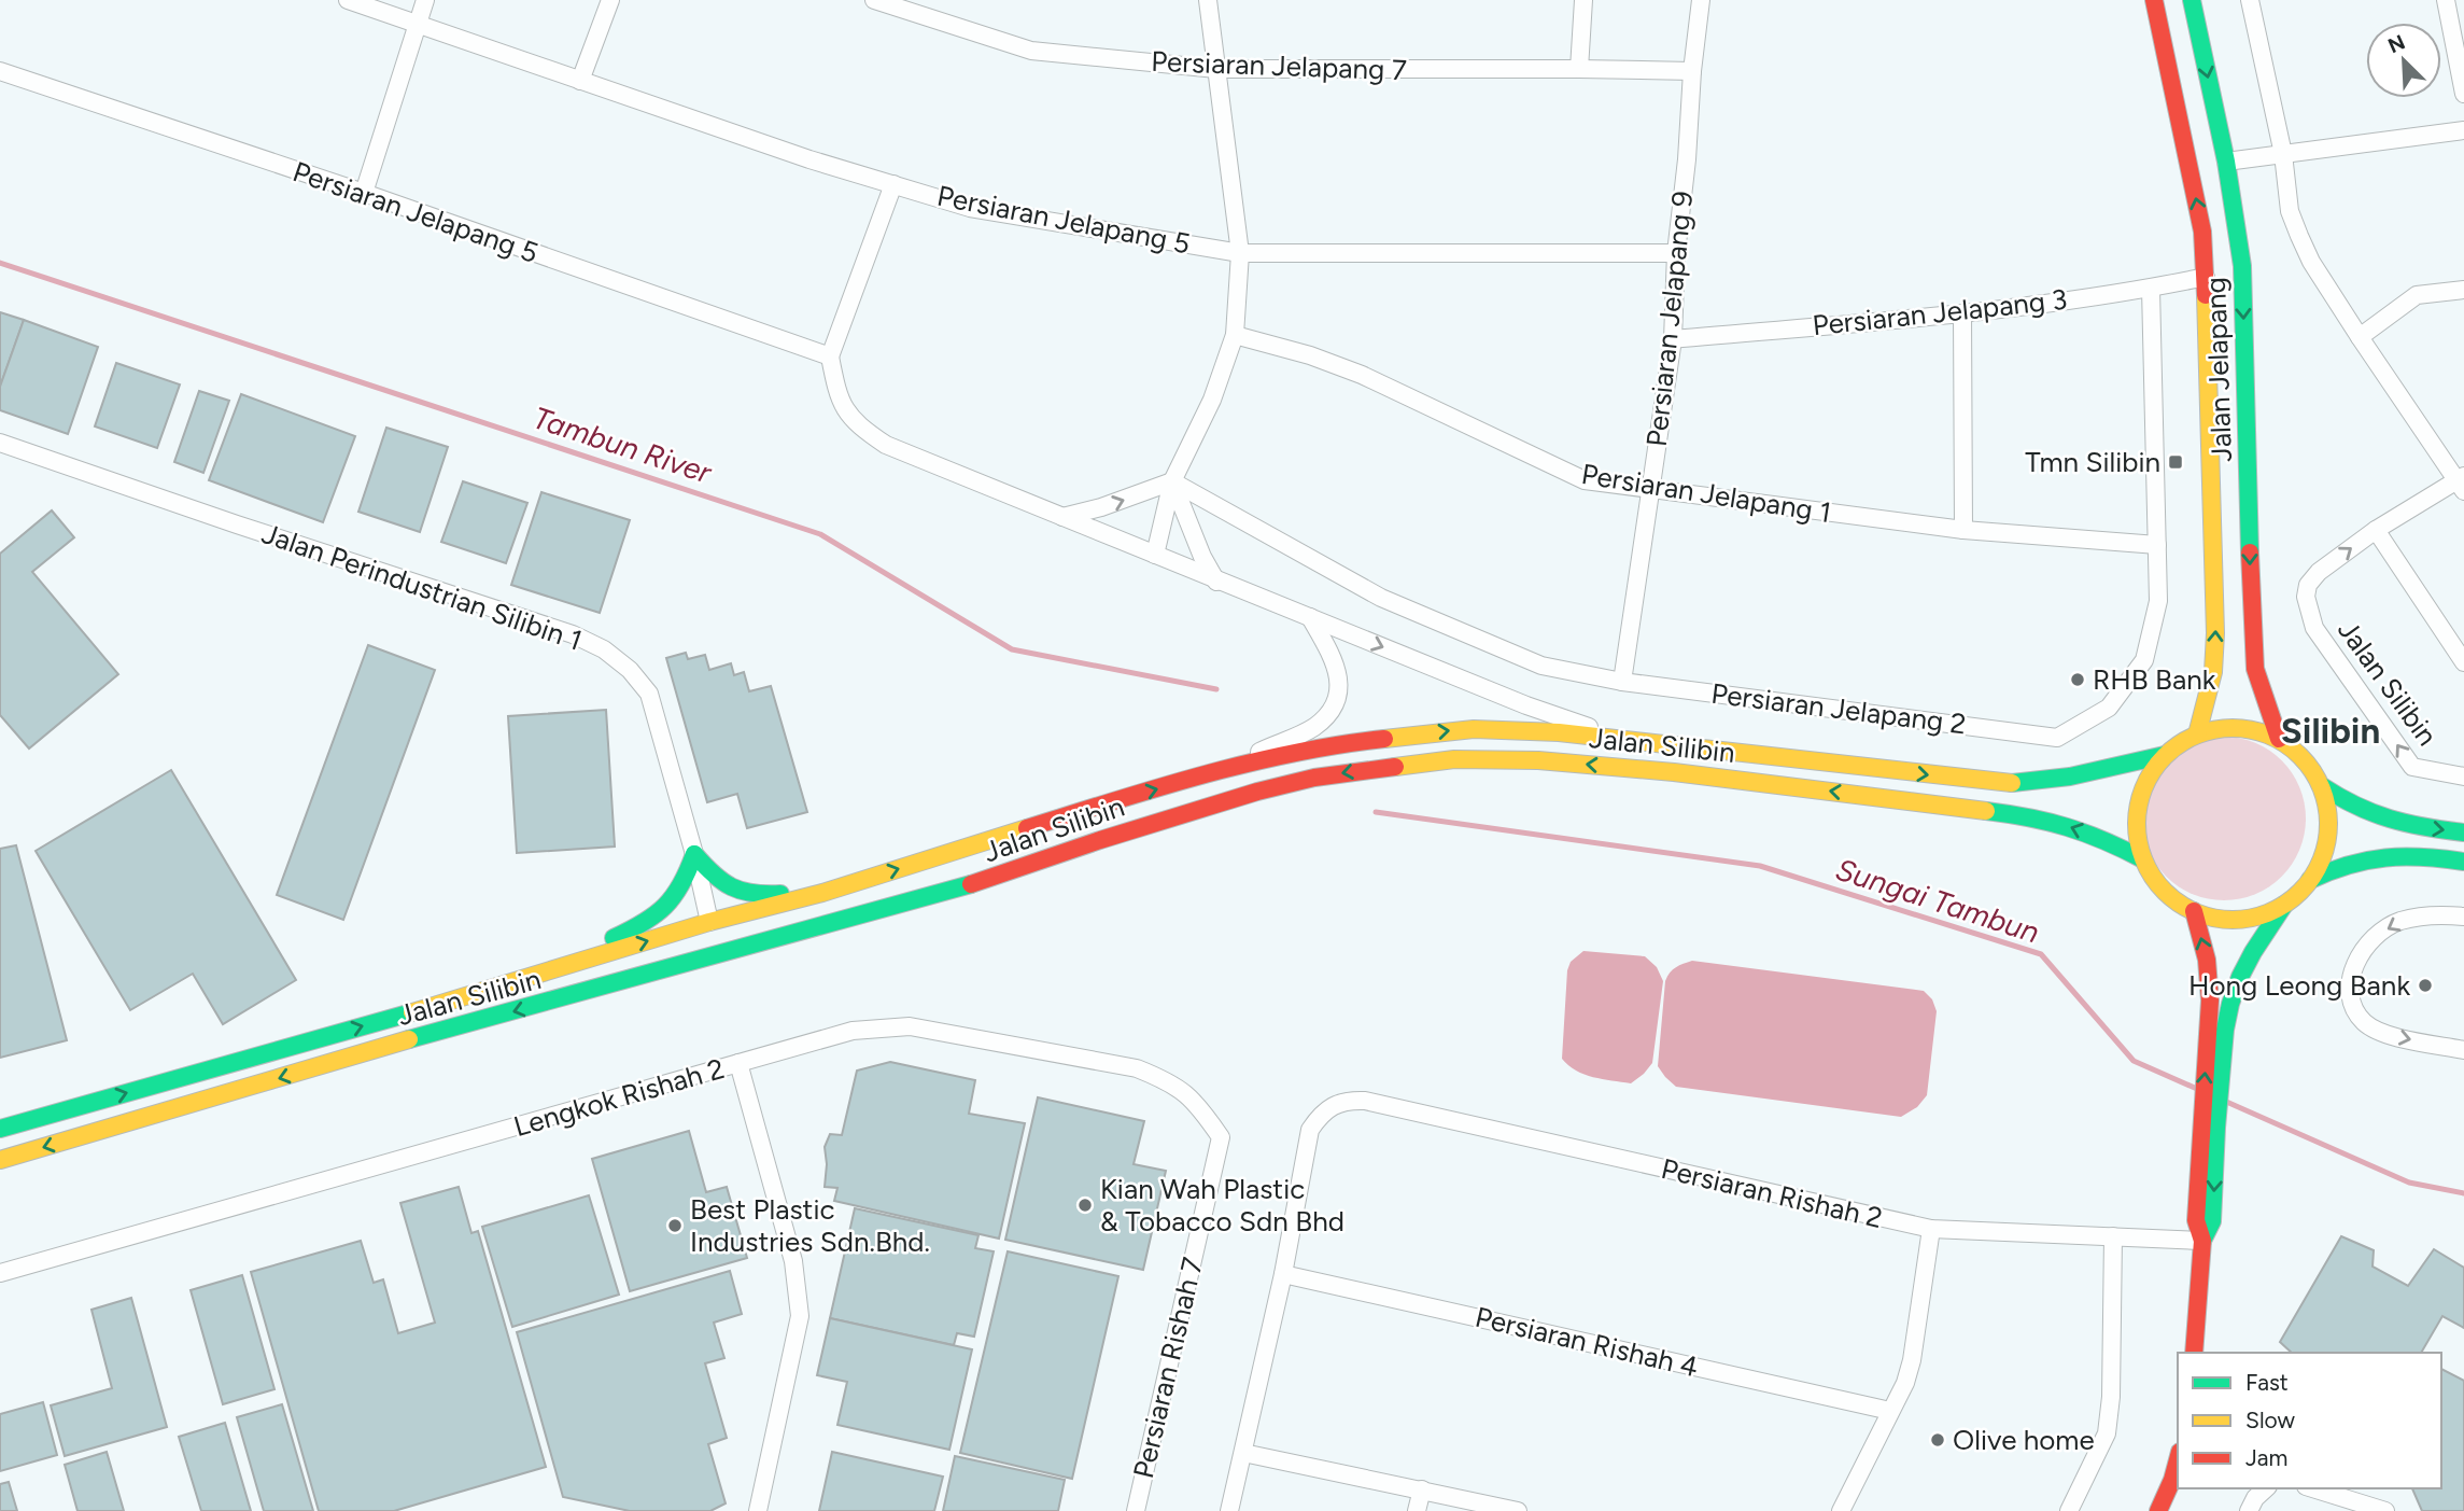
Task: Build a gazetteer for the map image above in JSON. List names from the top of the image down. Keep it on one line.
{"streets":{"main road":["Jalan Jelapang","Jalan Silibin"],"street":["Persiaran Jelapang 7","Persiaran Jelapang 5","Persiaran Jelapang 3","Persiaran Jelapang 9","Persiaran Jelapang 1","Jalan Perindustrian Silibin 1","Persiaran Jelapang 2","Lengkok Rishah 2","Persiaran Rishah 2","Persiaran Rishah 4","Persiaran Rishah 7"]},"crossings":[["Persiaran Jelapang 7","Persiaran Jelapang 9"],["Persiaran Jelapang 5","Persiaran Jelapang 9"],["Persiaran Jelapang 5","Jalan Silibin"],["Persiaran Jelapang 3","Persiaran Jelapang 9"],["Persiaran Jelapang 3","Jalan Jelapang"],["Persiaran Jelapang 3","Persiaran Jelapang 2"],["Persiaran Jelapang 9","Persiaran Jelapang 1"],["Persiaran Jelapang 9","Persiaran Jelapang 2"],["Jalan Jelapang","Jalan Silibin"],["Persiaran Jelapang 1","Persiaran Jelapang 2"],["Jalan Perindustrian Silibin 1","Jalan Silibin"],["Lengkok Rishah 2","Persiaran Rishah 7"],["Persiaran Rishah 2","Persiaran Rishah 4"]],"districts":["Silibin"],"water":["Tambun River","Sungai Tambun"],"places":{"transit":["Tmn Silibin"],"other":["RHB Bank","Hong Leong Bank","Kian Wah Plastic & Tobacco Sdn Bhd","Best Plastic Industries Sdn.Bhd.","Olive home"]},"legend":["Fast","Slow","Jam"],"north":"top left"}
